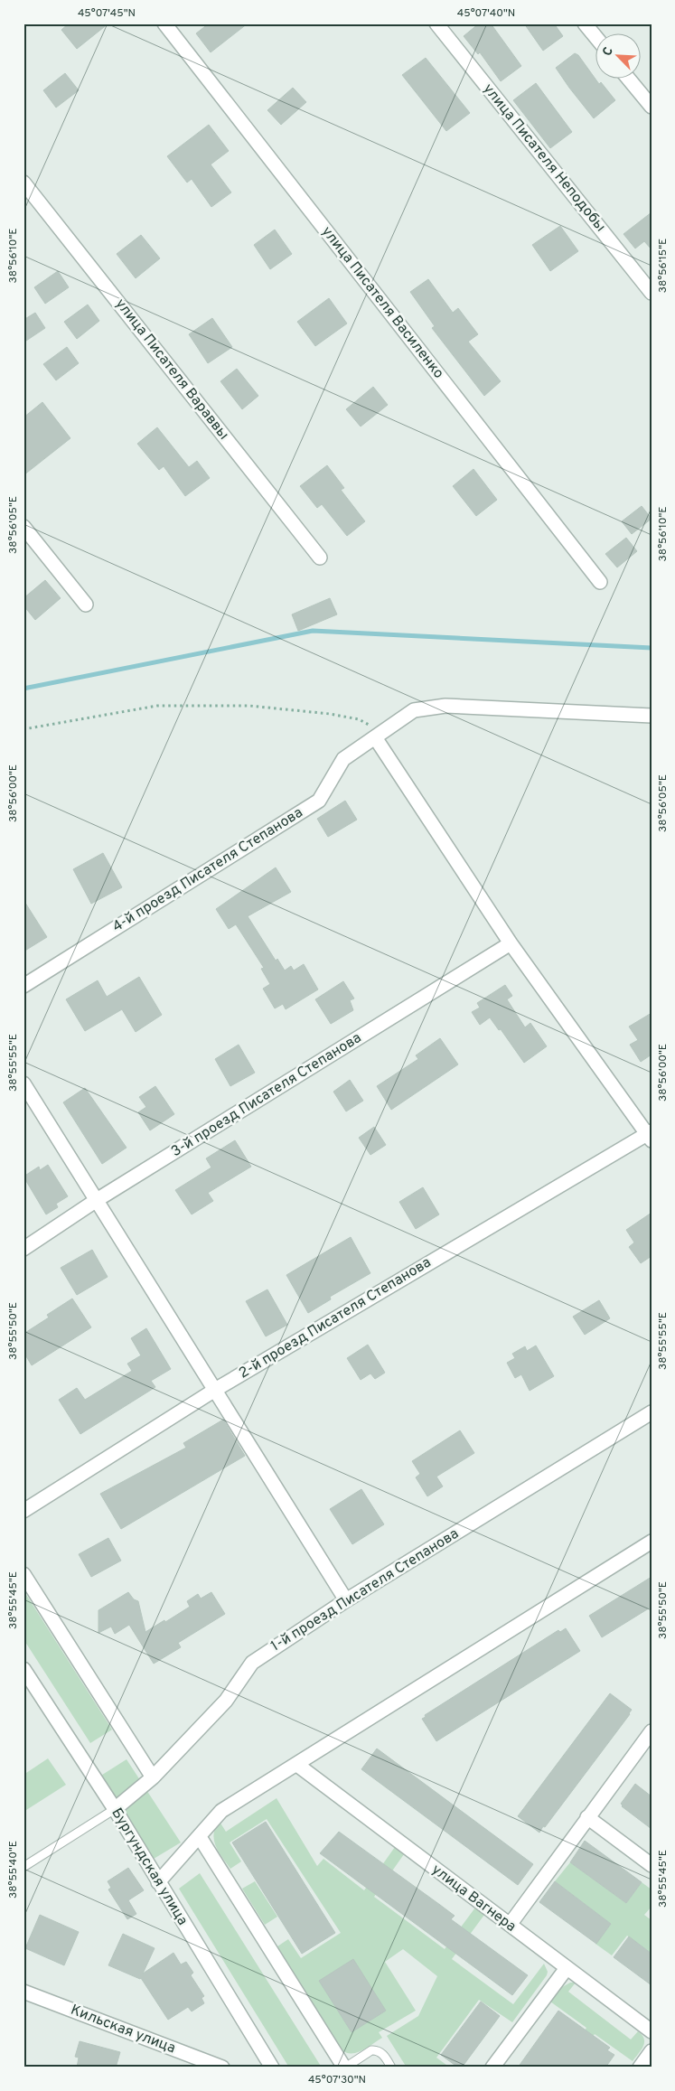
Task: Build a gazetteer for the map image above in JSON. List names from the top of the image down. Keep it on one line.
{"streets":{"street":["улица Писателя Неподобы","улица Писателя Василенко","улица Писателя Вараввы","4-й проезд Писателя Степанова","3-й проезд Писателя Степанова","2-й проезд Писателя Степанова","1-й проезд Писателя Степанова","Бургундская улица","улица Вагнера","Кильская улица"]},"crossings":[["1-й проезд Писателя Степанова","Бургундская улица"]],"north":"top left","coordinates":["45°07'45\"N","45°07'40\"N","38°56'10\"E","38°56'15\"E","38°56'05\"E","38°56'00\"E","38°55'55\"E","38°55'50\"E","38°55'45\"E","38°55'40\"E","45°07'30\"N"]}
